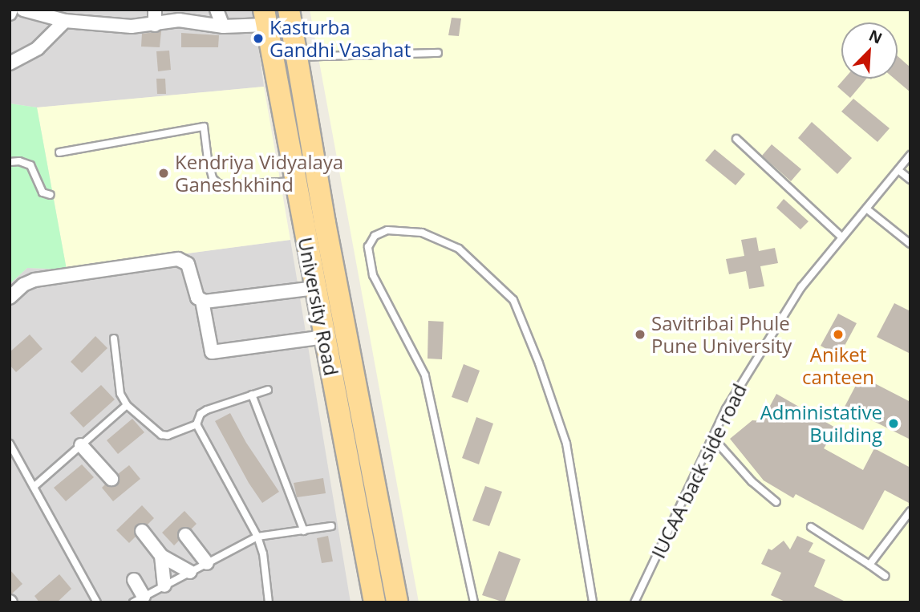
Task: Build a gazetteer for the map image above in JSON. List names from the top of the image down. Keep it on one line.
{"streets":{"main road":["University Road"],"lane":["IUCAA back side road"]},"places":["Kasturba Gandhi Vasahat","Kendriya Vidyalaya Ganeshkhind","Savitribai Phule Pune University","Aniket canteen","Administative Building"],"north":"top right"}
